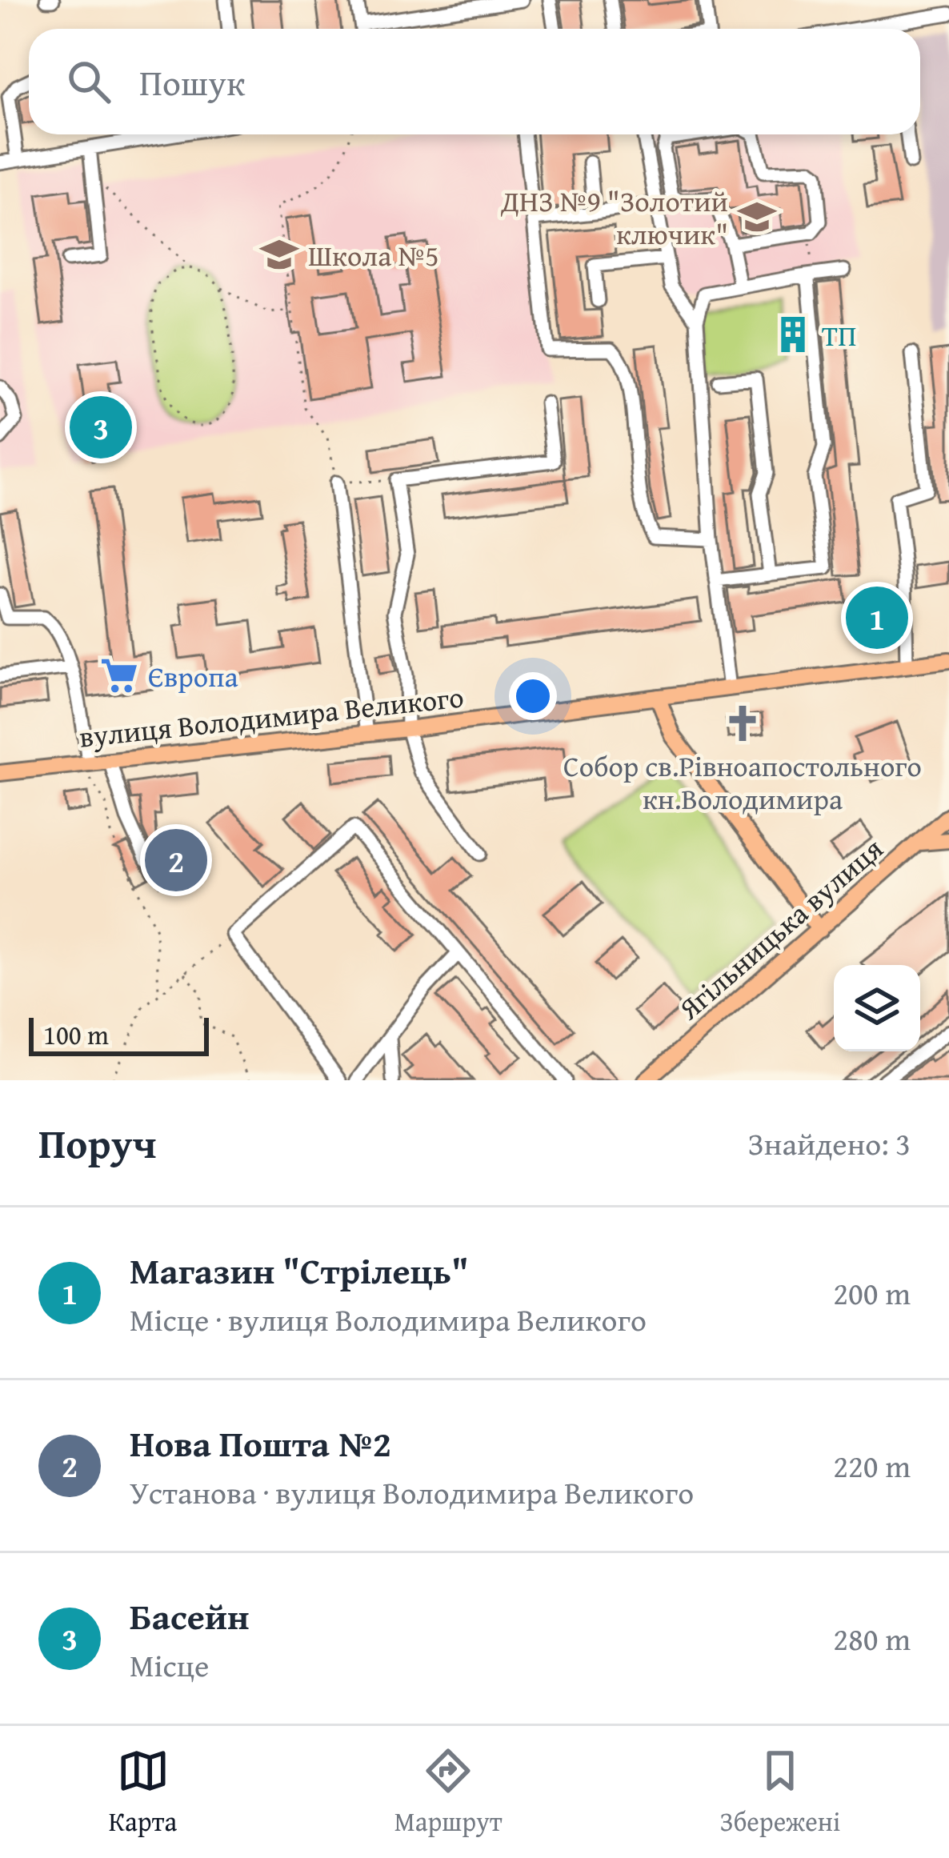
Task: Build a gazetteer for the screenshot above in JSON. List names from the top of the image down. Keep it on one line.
{"streets":{"main road":["вулиця Володимира Великого","Ягільницька вулиця"]},"places":{"school or university":["ДНЗ №9 \"Золотий ключик\"","Школа №5"],"building":["ТП"],"supermarket":["Європа"],"church":["Собор св.Рівноапостольного кн.Володимира"]},"scale_bar":"100 m","page":{"search":"Пошук","pins":["3","1","2"],"scale":"100 m","heading":["Поруч","Знайдено: 3"],"list":[{"mark":"1","name":"Магазин \"Стрілець\"","note":"Місце · вулиця Володимира Великого","value":"200 m"},{"mark":"2","name":"Нова Пошта №2","note":"Установа · вулиця Володимира Великого","value":"220 m"},{"mark":"3","name":"Басейн","note":"Місце","value":"280 m"}],"nav":["Карта","Маршрут","Збережені"]}}
